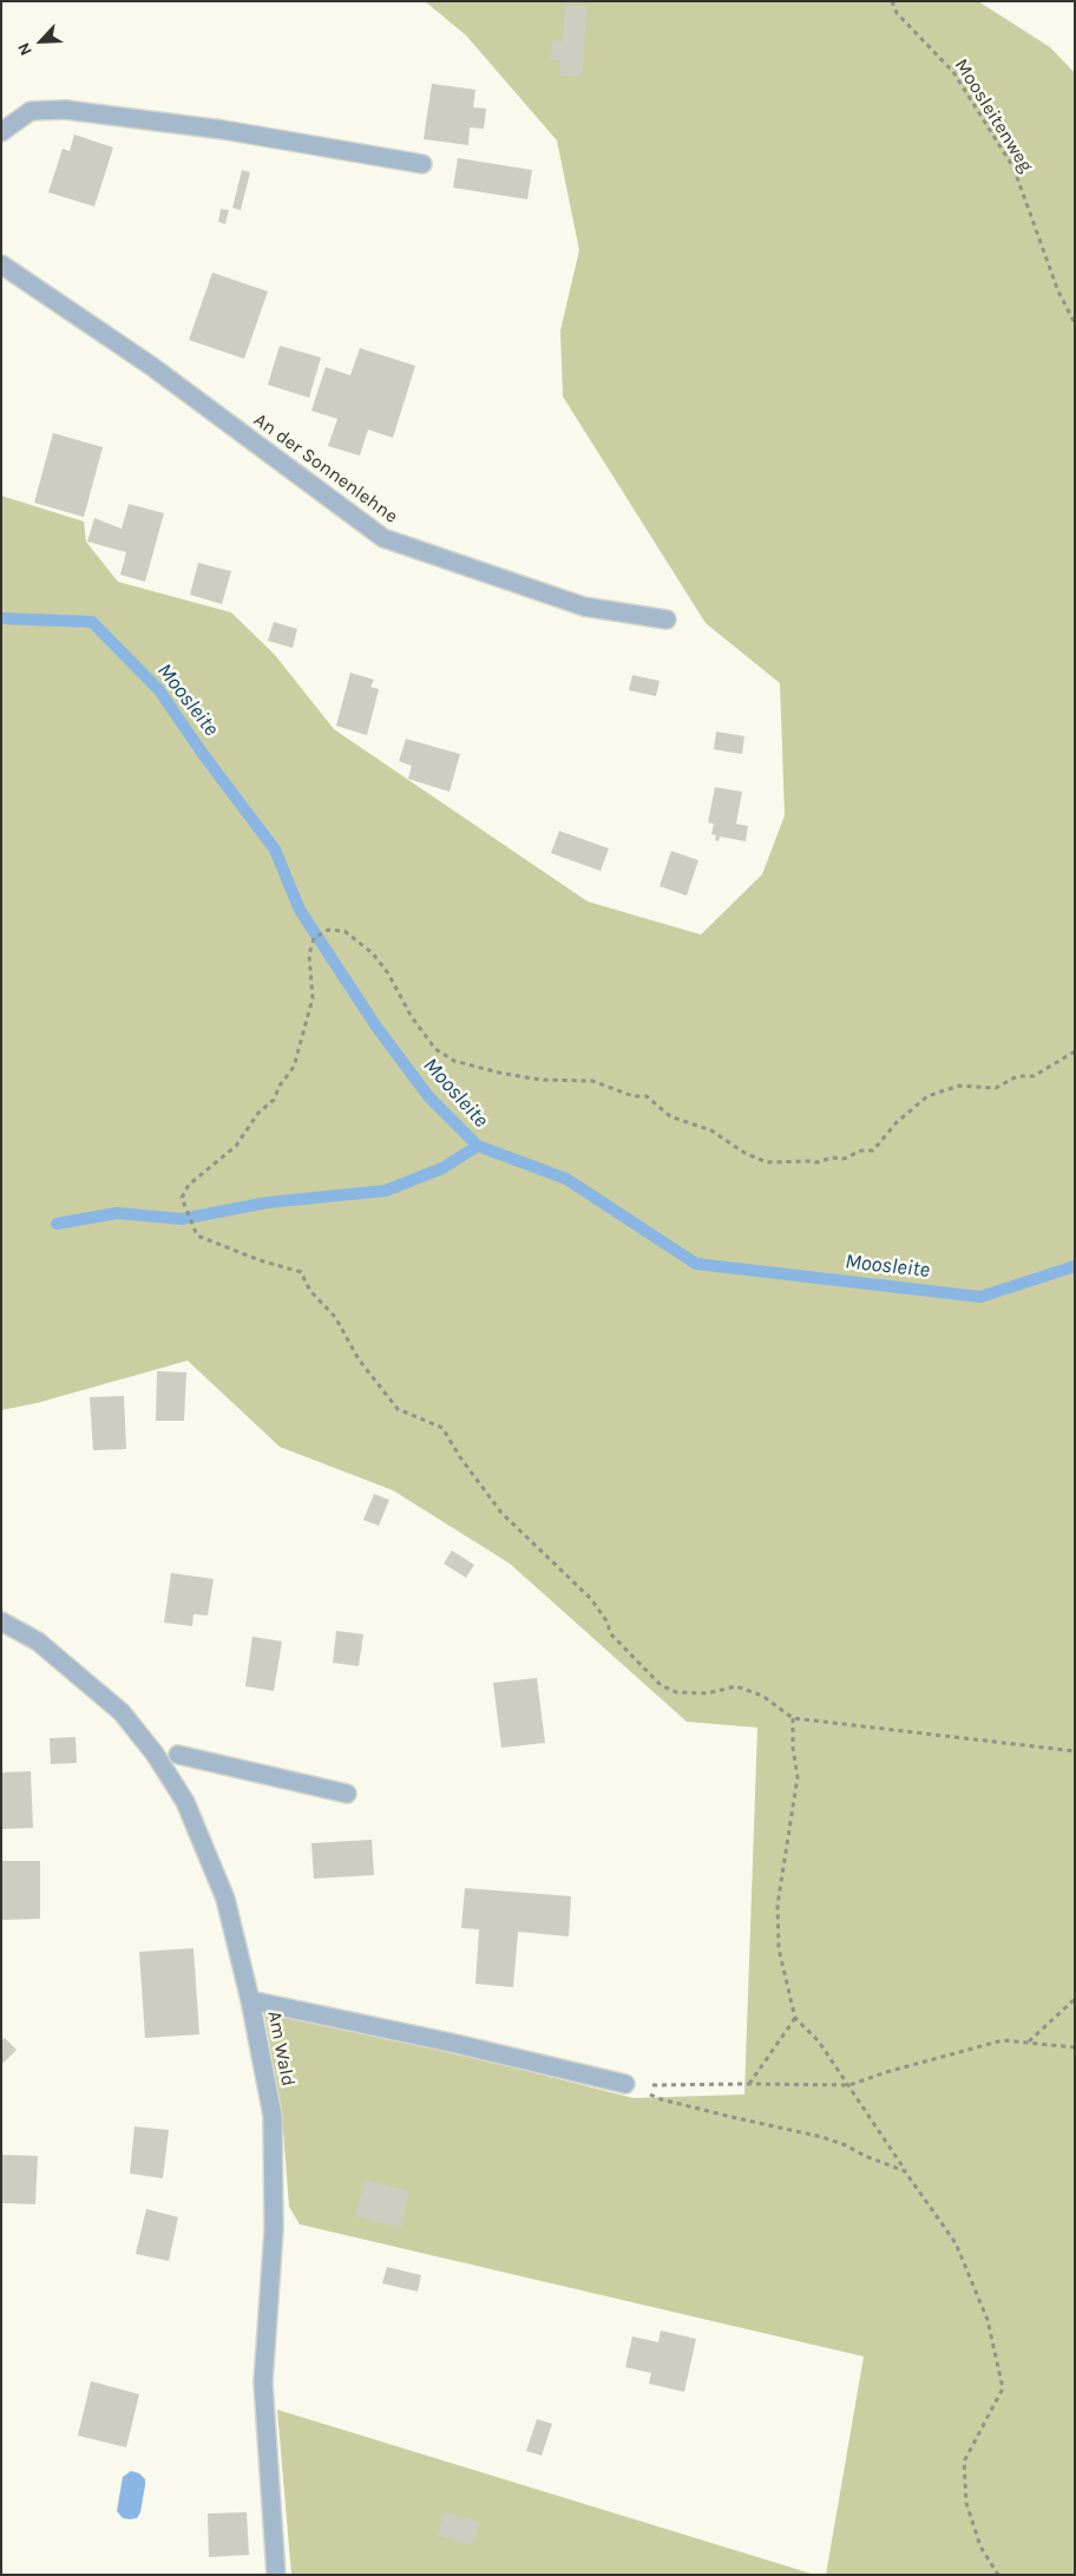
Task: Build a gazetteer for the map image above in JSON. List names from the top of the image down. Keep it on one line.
{"streets":{"street":["An der Sonnenlehne","Am Wald"],"path":["Moosleitenweg"]},"water":["Moosleite"],"north":"bottom left"}
